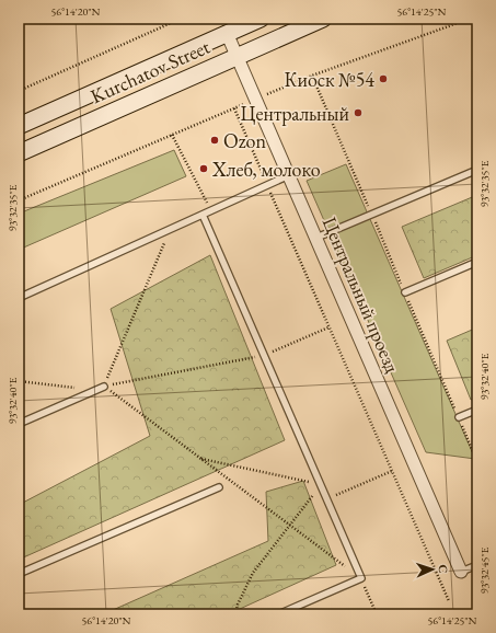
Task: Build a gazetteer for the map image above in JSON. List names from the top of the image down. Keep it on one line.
{"streets":{"main road":["Kurchatov Street"],"street":["Центральный проезд"]},"crossings":[["Kurchatov Street","Центральный проезд"]],"places":["Киоск №54","Центральный","Ozon","Хлеб, молоко"],"north":"right","coordinates":["56°14'20\"N","56°14'25\"N","93°32'35\"E","93°32'40\"E","93°32'45\"E"]}
